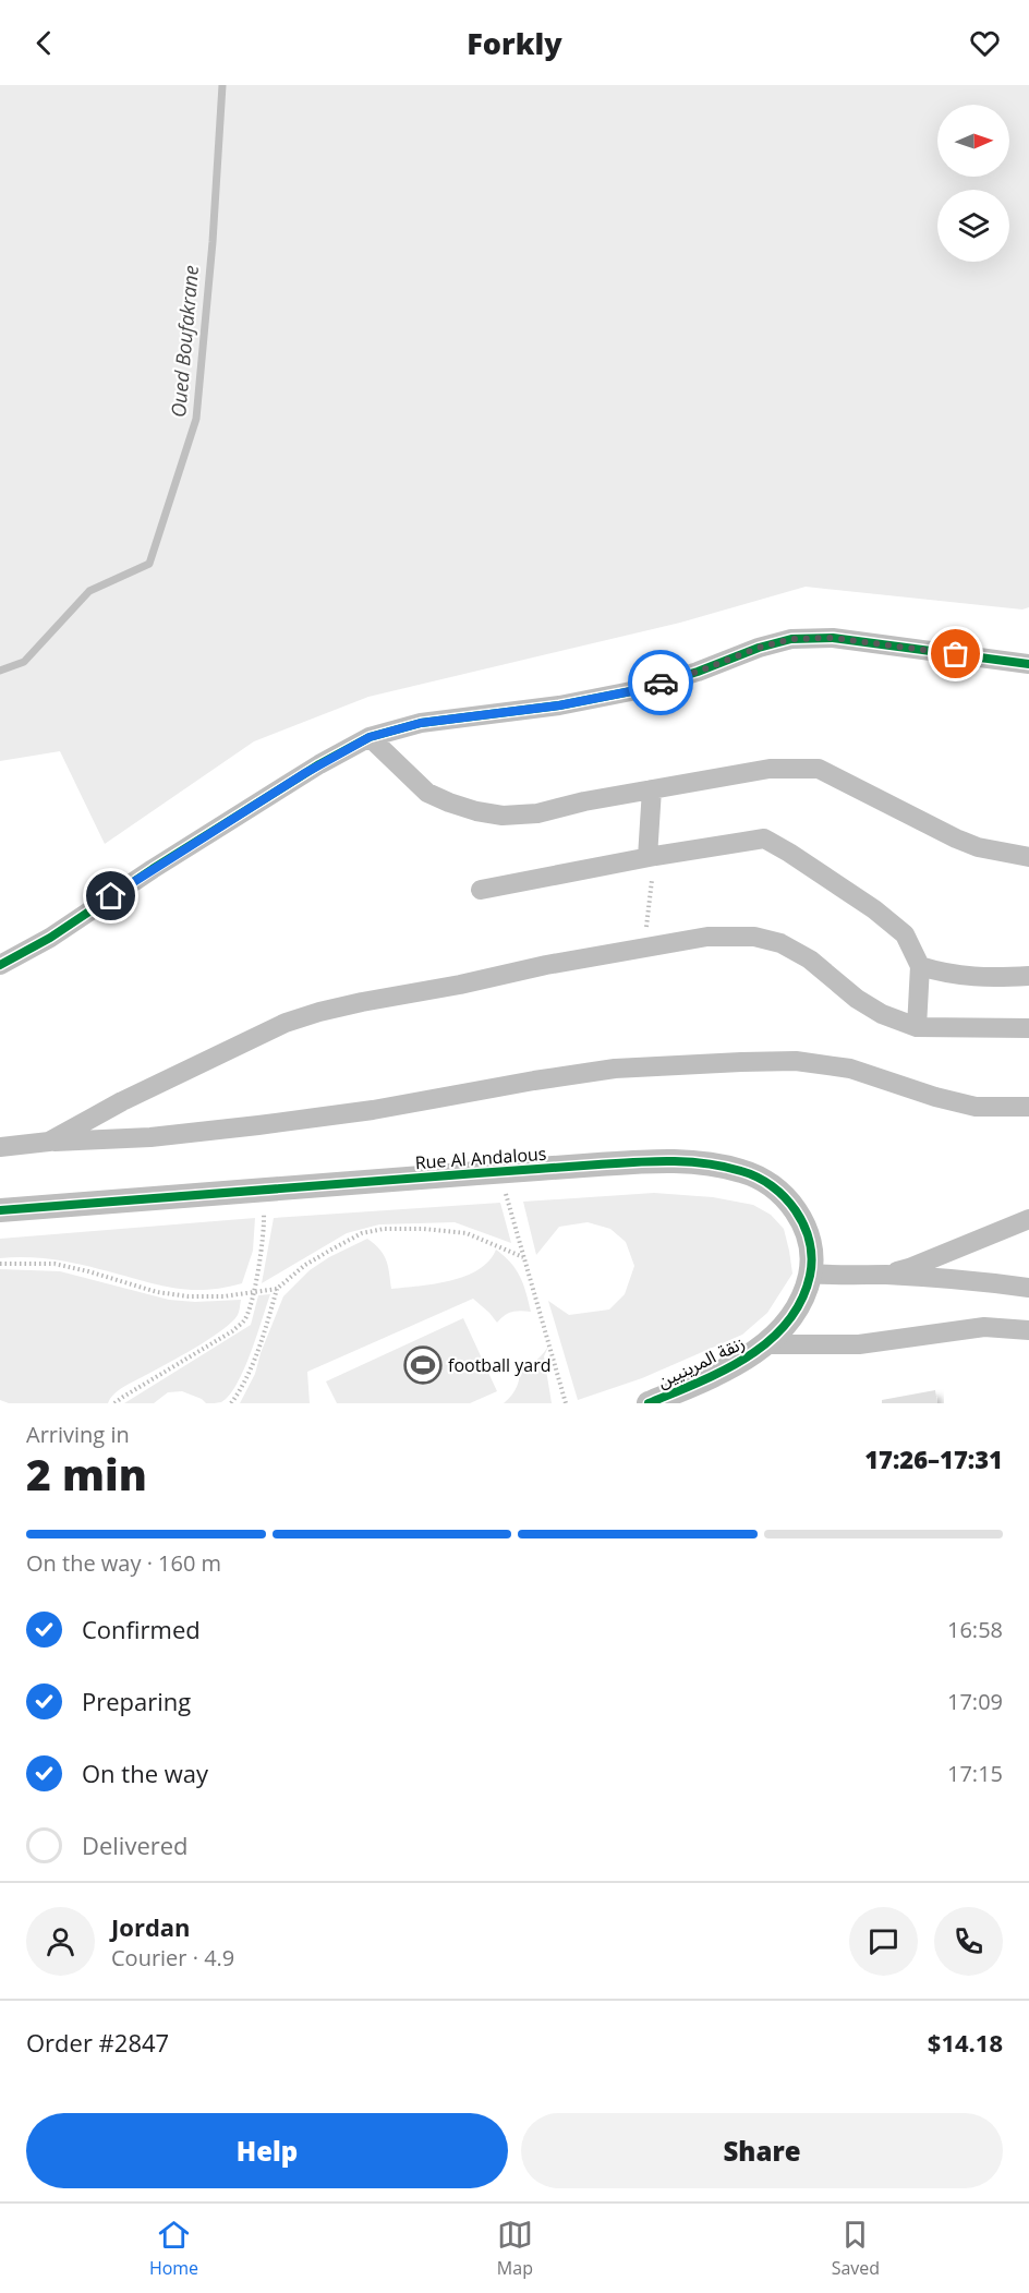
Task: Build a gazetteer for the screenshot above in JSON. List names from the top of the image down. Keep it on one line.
{"streets":{"street":["Rue Al Andalous","زنقة المرينيين"]},"crossings":[["Rue Al Andalous","زنقة المرينيين"]],"water":["Oued Boufakrane"],"places":{"sports":["football yard"]},"north":"right","page":{"header":"Forkly","heading":["2 min","Arriving in","17:26–17:31"],"panel":["Jordan","Courier · 4.9","Order #2847","$14.18"],"bar":"On the way · 160 m","list":[["Confirmed","16:58"],["Preparing","17:09"],["On the way","17:15"],"Delivered"],"buttons":["Help","Share"],"tabs":["Home","Map","Saved"]}}
